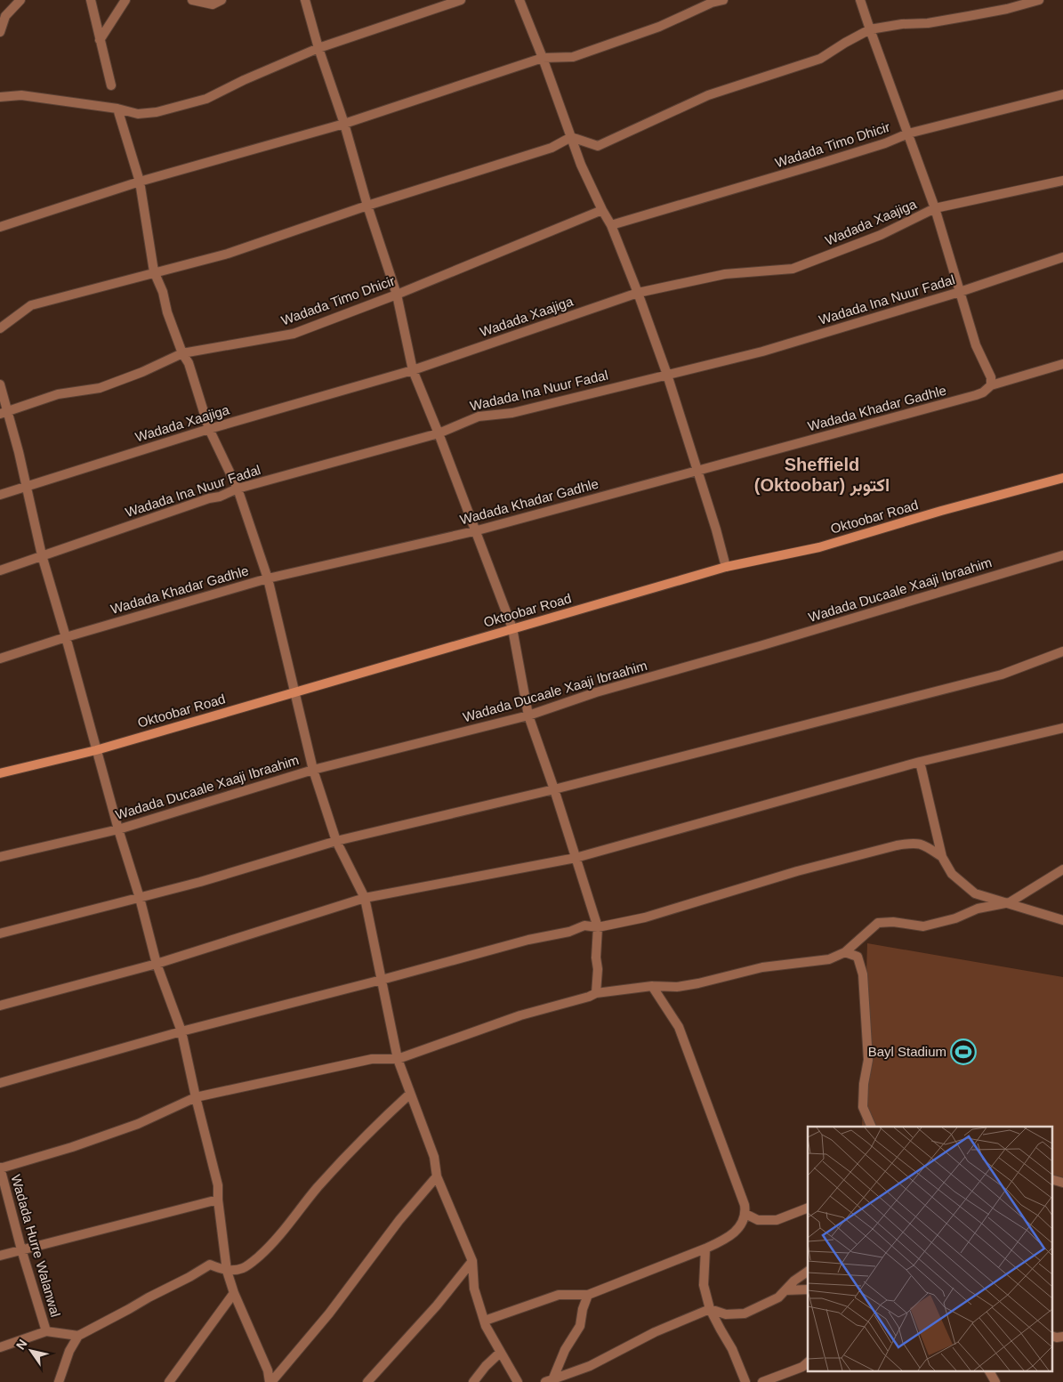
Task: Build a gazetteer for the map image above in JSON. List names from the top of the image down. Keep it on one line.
{"streets":{"street":["Wadada Timo Dhicir","Wadada Xaajiga","Wadada Ina Nuur Fadal","Wadada Khadar Gadhle","Oktoobar Road","Wadada Ducaale Xaaji Ibraahim","Wadada Hurre Walanwal"]},"districts":["Sheffield (Oktoobar) اكتوبر"],"places":{"sports":["Bayl Stadium"]},"north":"top left"}
